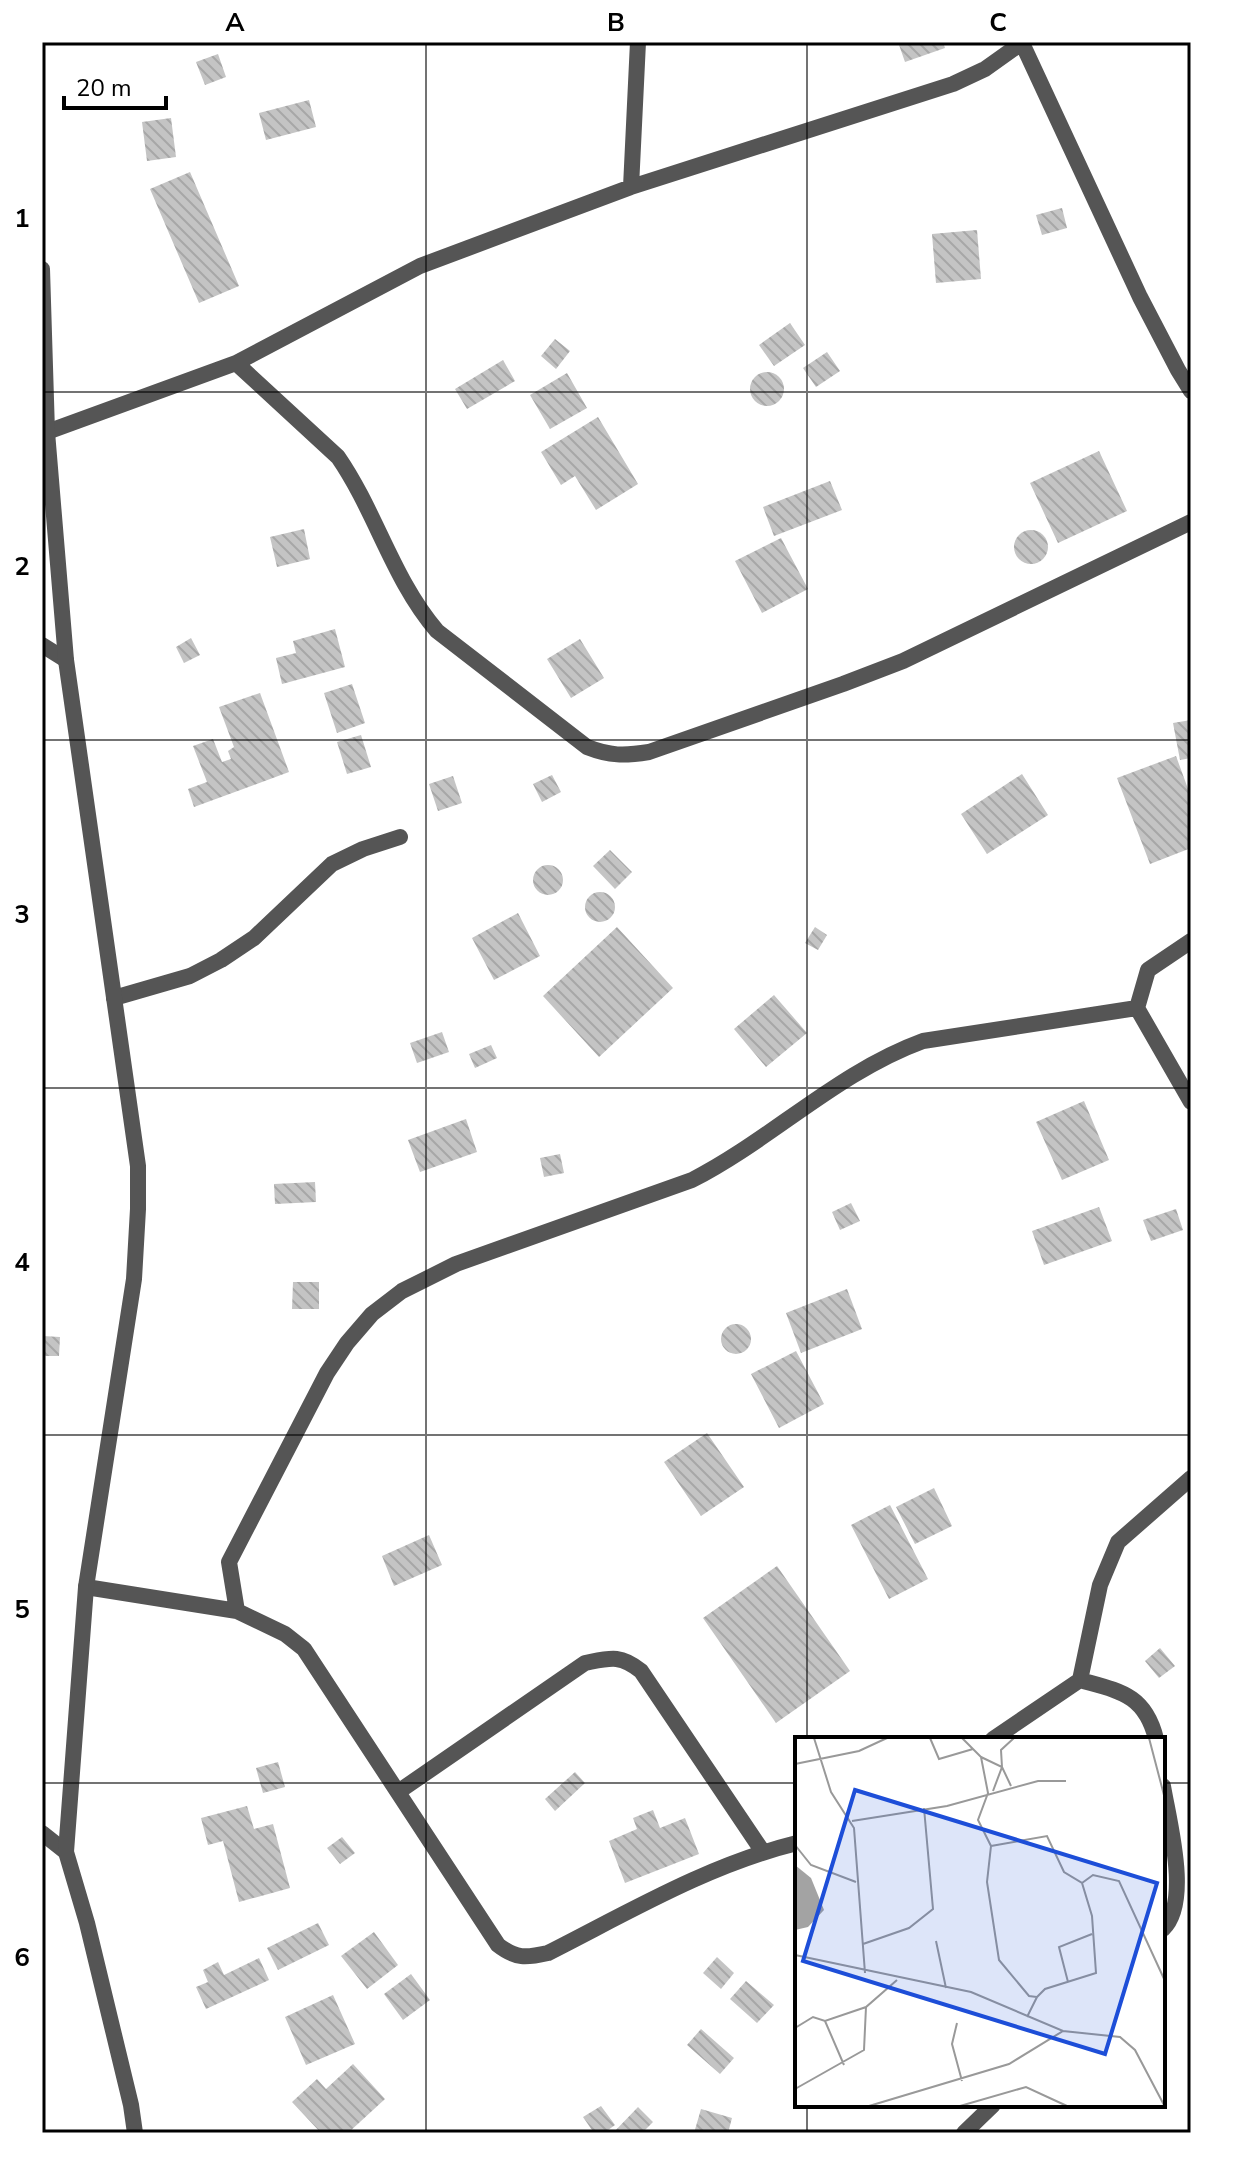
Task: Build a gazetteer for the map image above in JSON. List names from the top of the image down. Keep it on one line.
{"scale_bar":"20 m","grid":{"columns":["A","B","C"],"rows":["1","2","3","4","5","6"]}}
